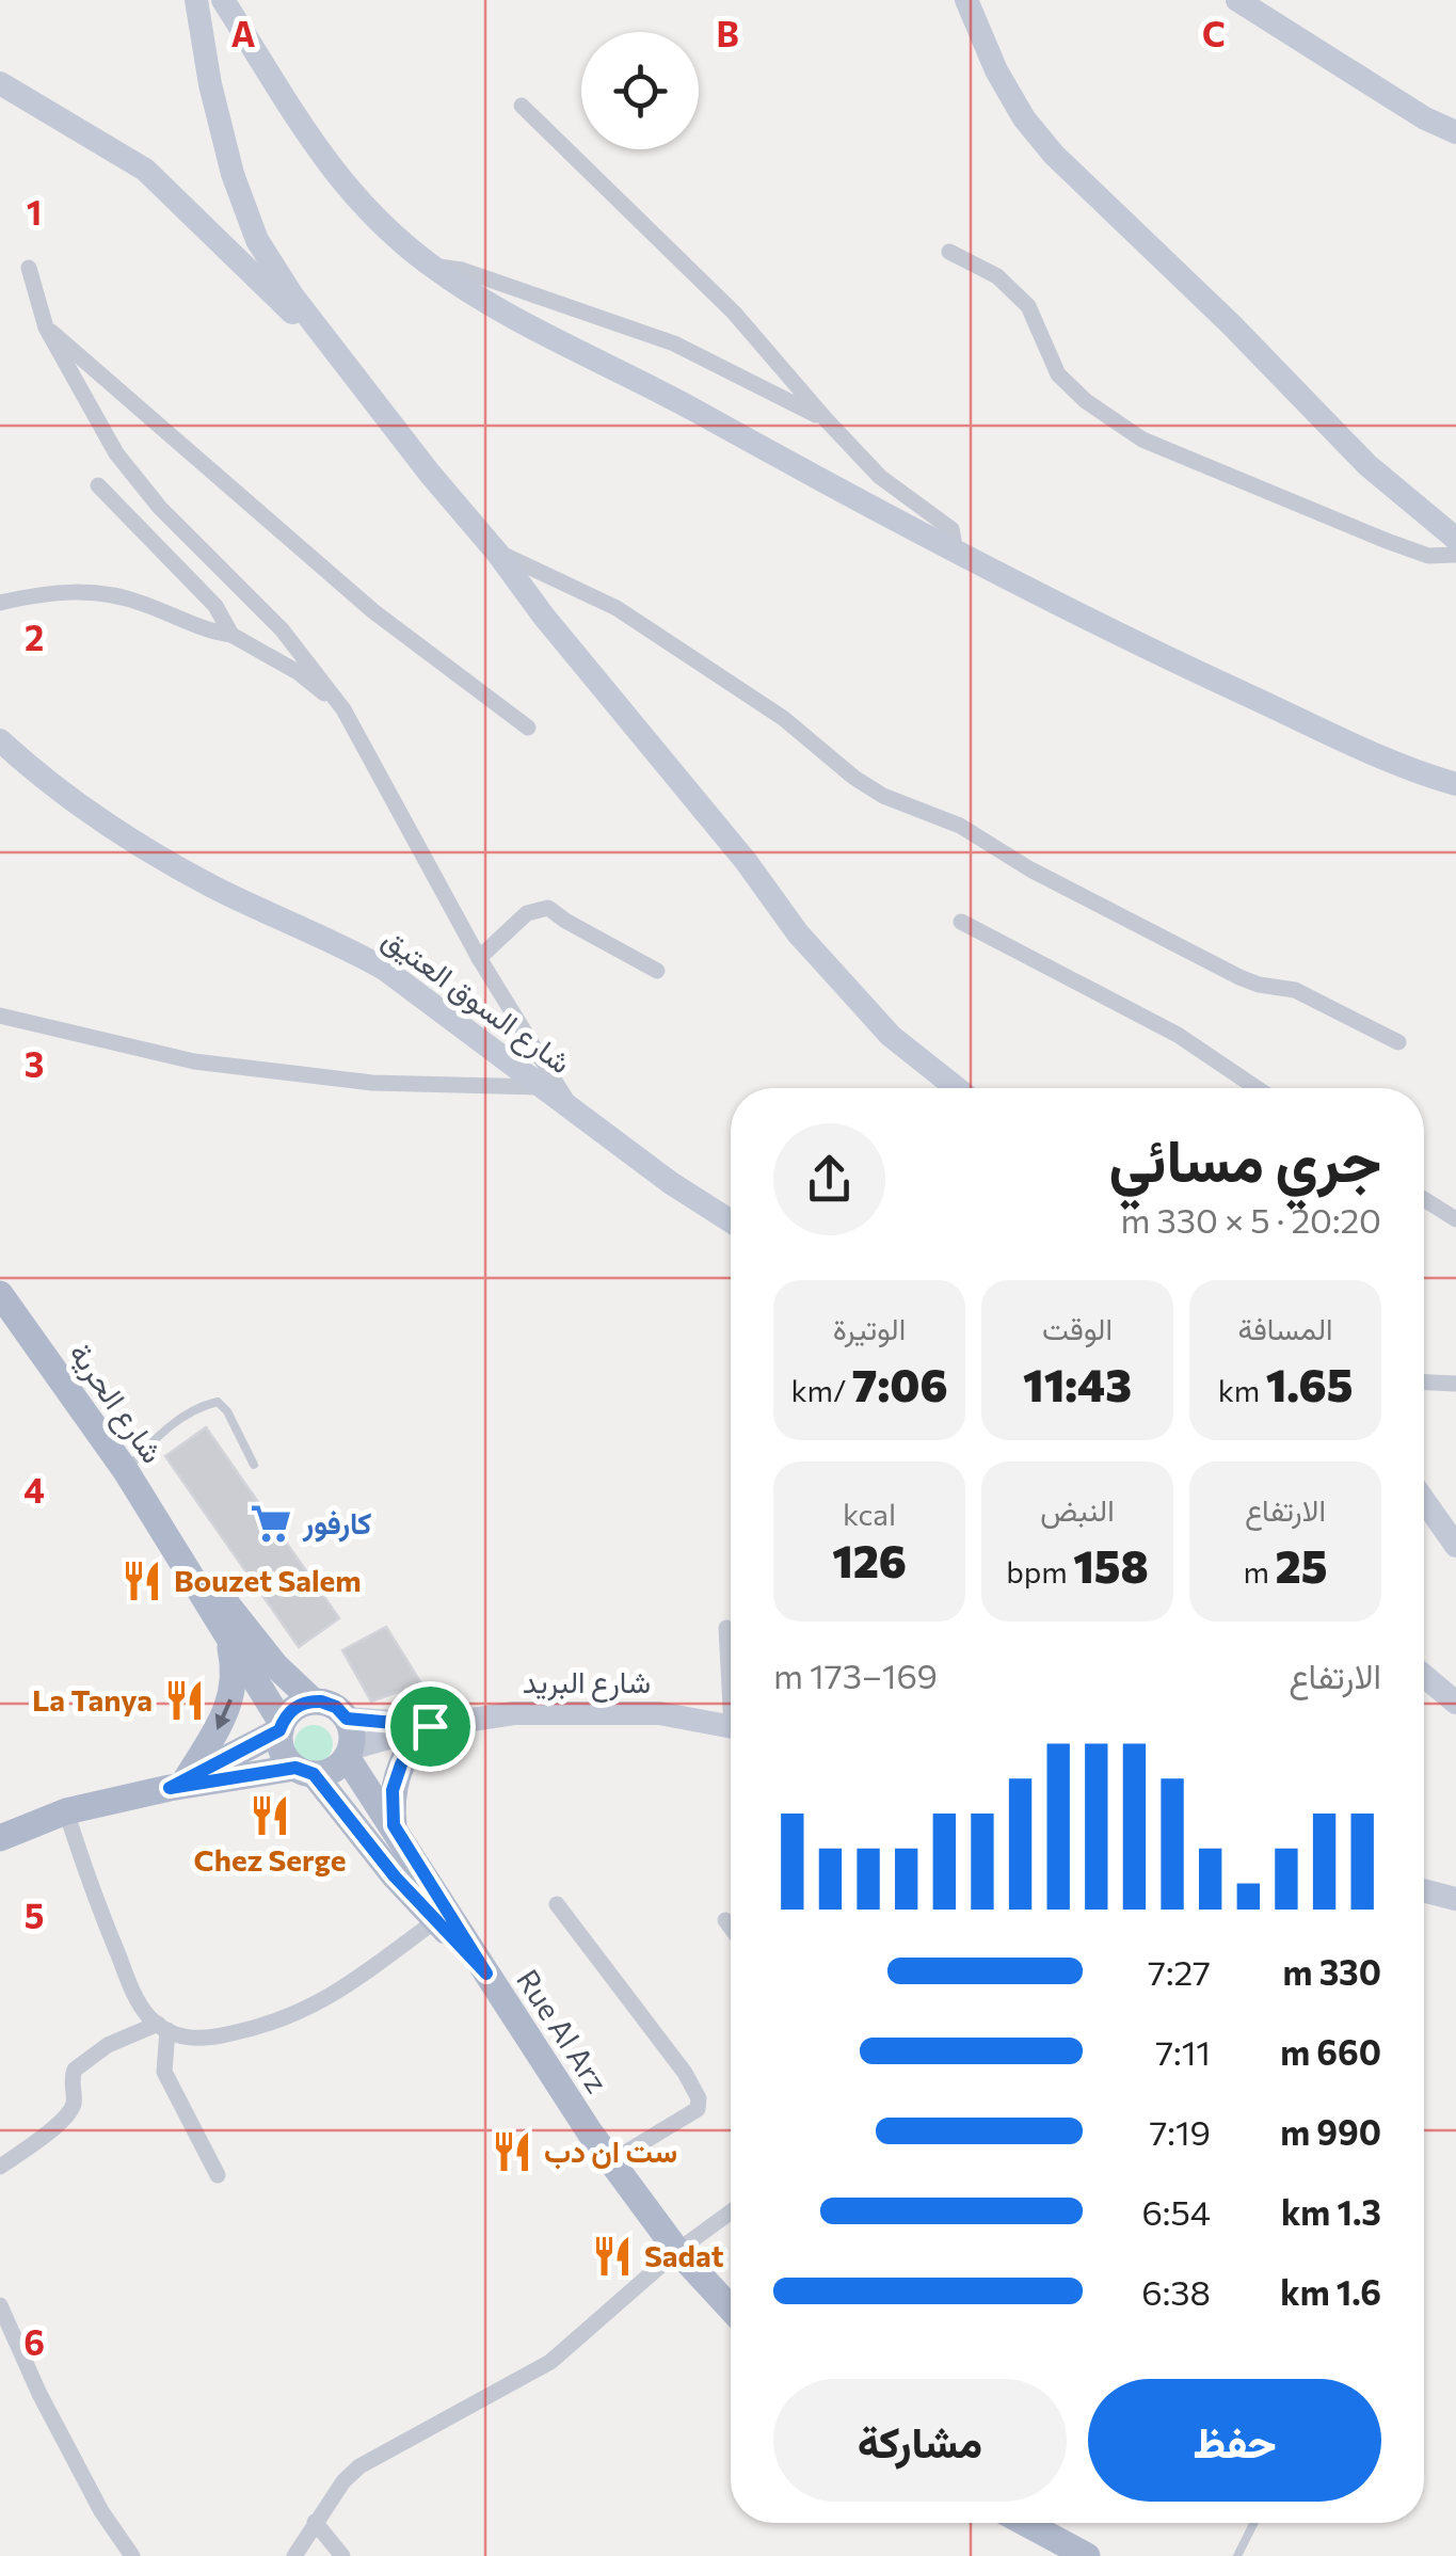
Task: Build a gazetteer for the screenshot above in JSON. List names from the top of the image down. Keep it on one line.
{"streets":{"main road":["شارع الحرية","Rue Al Arz"],"street":["شارع السوق العتيق","شارع البريد"]},"crossings":[["شارع البريد","Rue Al Arz"]],"places":{"supermarket":["كارفور"],"restaurant":["Bouzet Salem","La Tanya","Chez Serge","ست ان دب","Sadat"]},"page":{"heading":["جري مسائي","20:20 · 5 × 330 m"],"stats":[["المسافة","1.65 km"],["الوقت","11:43"],["الوتيرة","7:06 /km"],["الارتفاع","25 m"],["النبض","158 bpm"],["kcal","126"]],"chart":["الارتفاع","169–173 m"],"list":[{"name":"330 m","note":"7:27"},{"name":"660 m","note":"7:11"},{"name":"990 m","note":"7:19"},{"name":"1.3 km","note":"6:54"},{"name":"1.6 km","note":"6:38"}],"buttons":["حفظ","مشاركة"]},"grid":{"columns":["A","B","C"],"rows":["1","2","3","4","5","6"]}}
